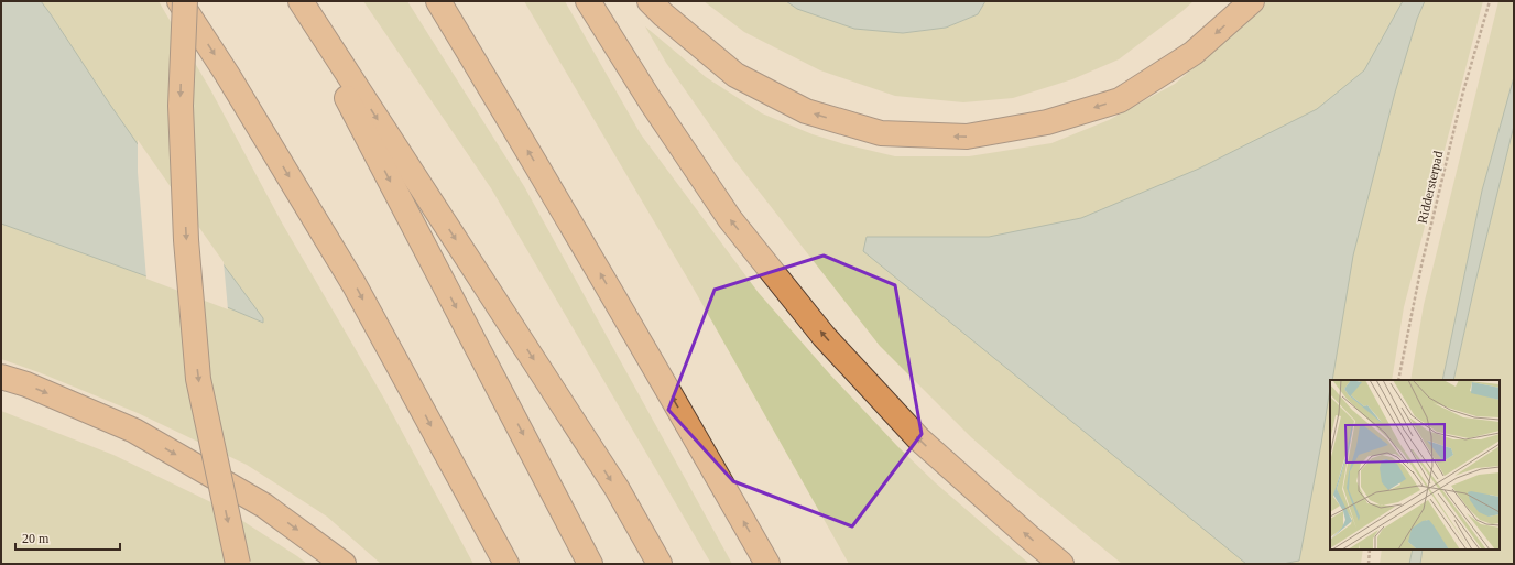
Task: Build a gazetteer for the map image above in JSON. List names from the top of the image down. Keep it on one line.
{"streets":{"path":["Riddersterpad"]},"scale_bar":"20 m"}
